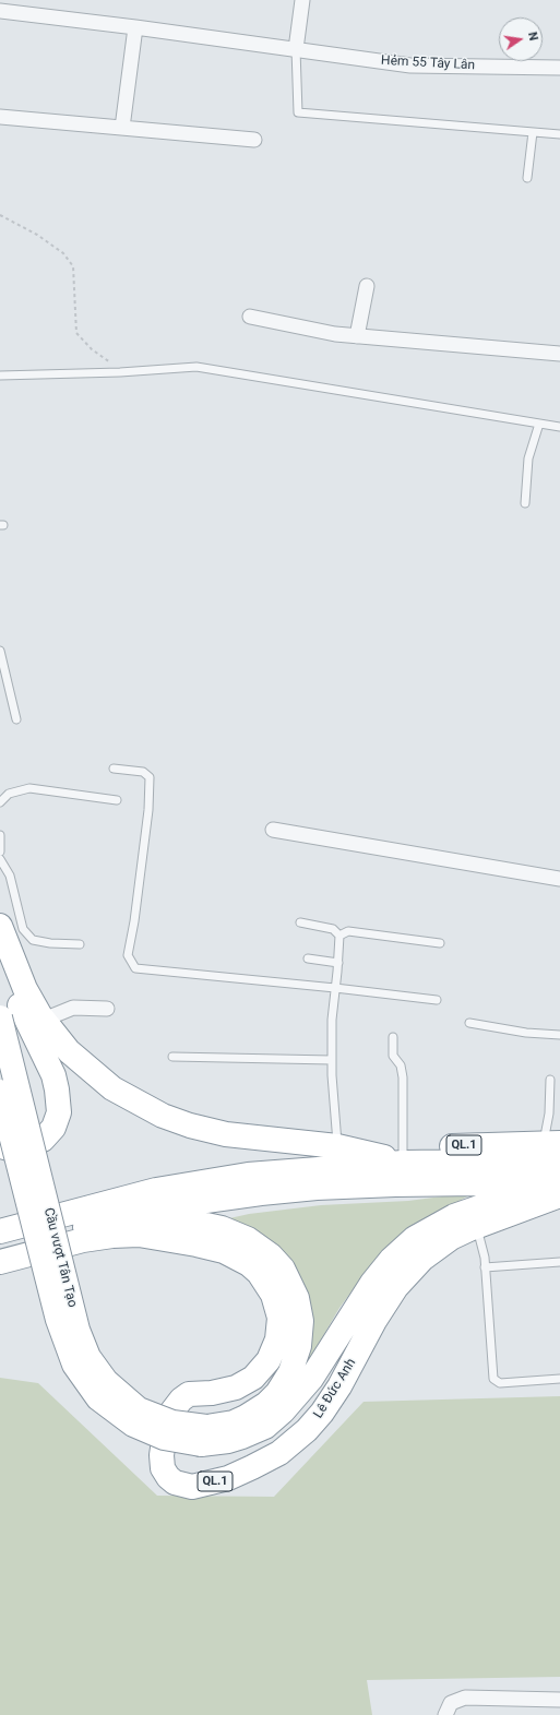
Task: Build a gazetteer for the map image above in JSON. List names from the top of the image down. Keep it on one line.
{"streets":{"highway":["QL.1","Cầu vượt Tân Tạo","Lê Đức Anh"],"street":["Hẻm 55 Tây Lân"]},"north":"right"}
